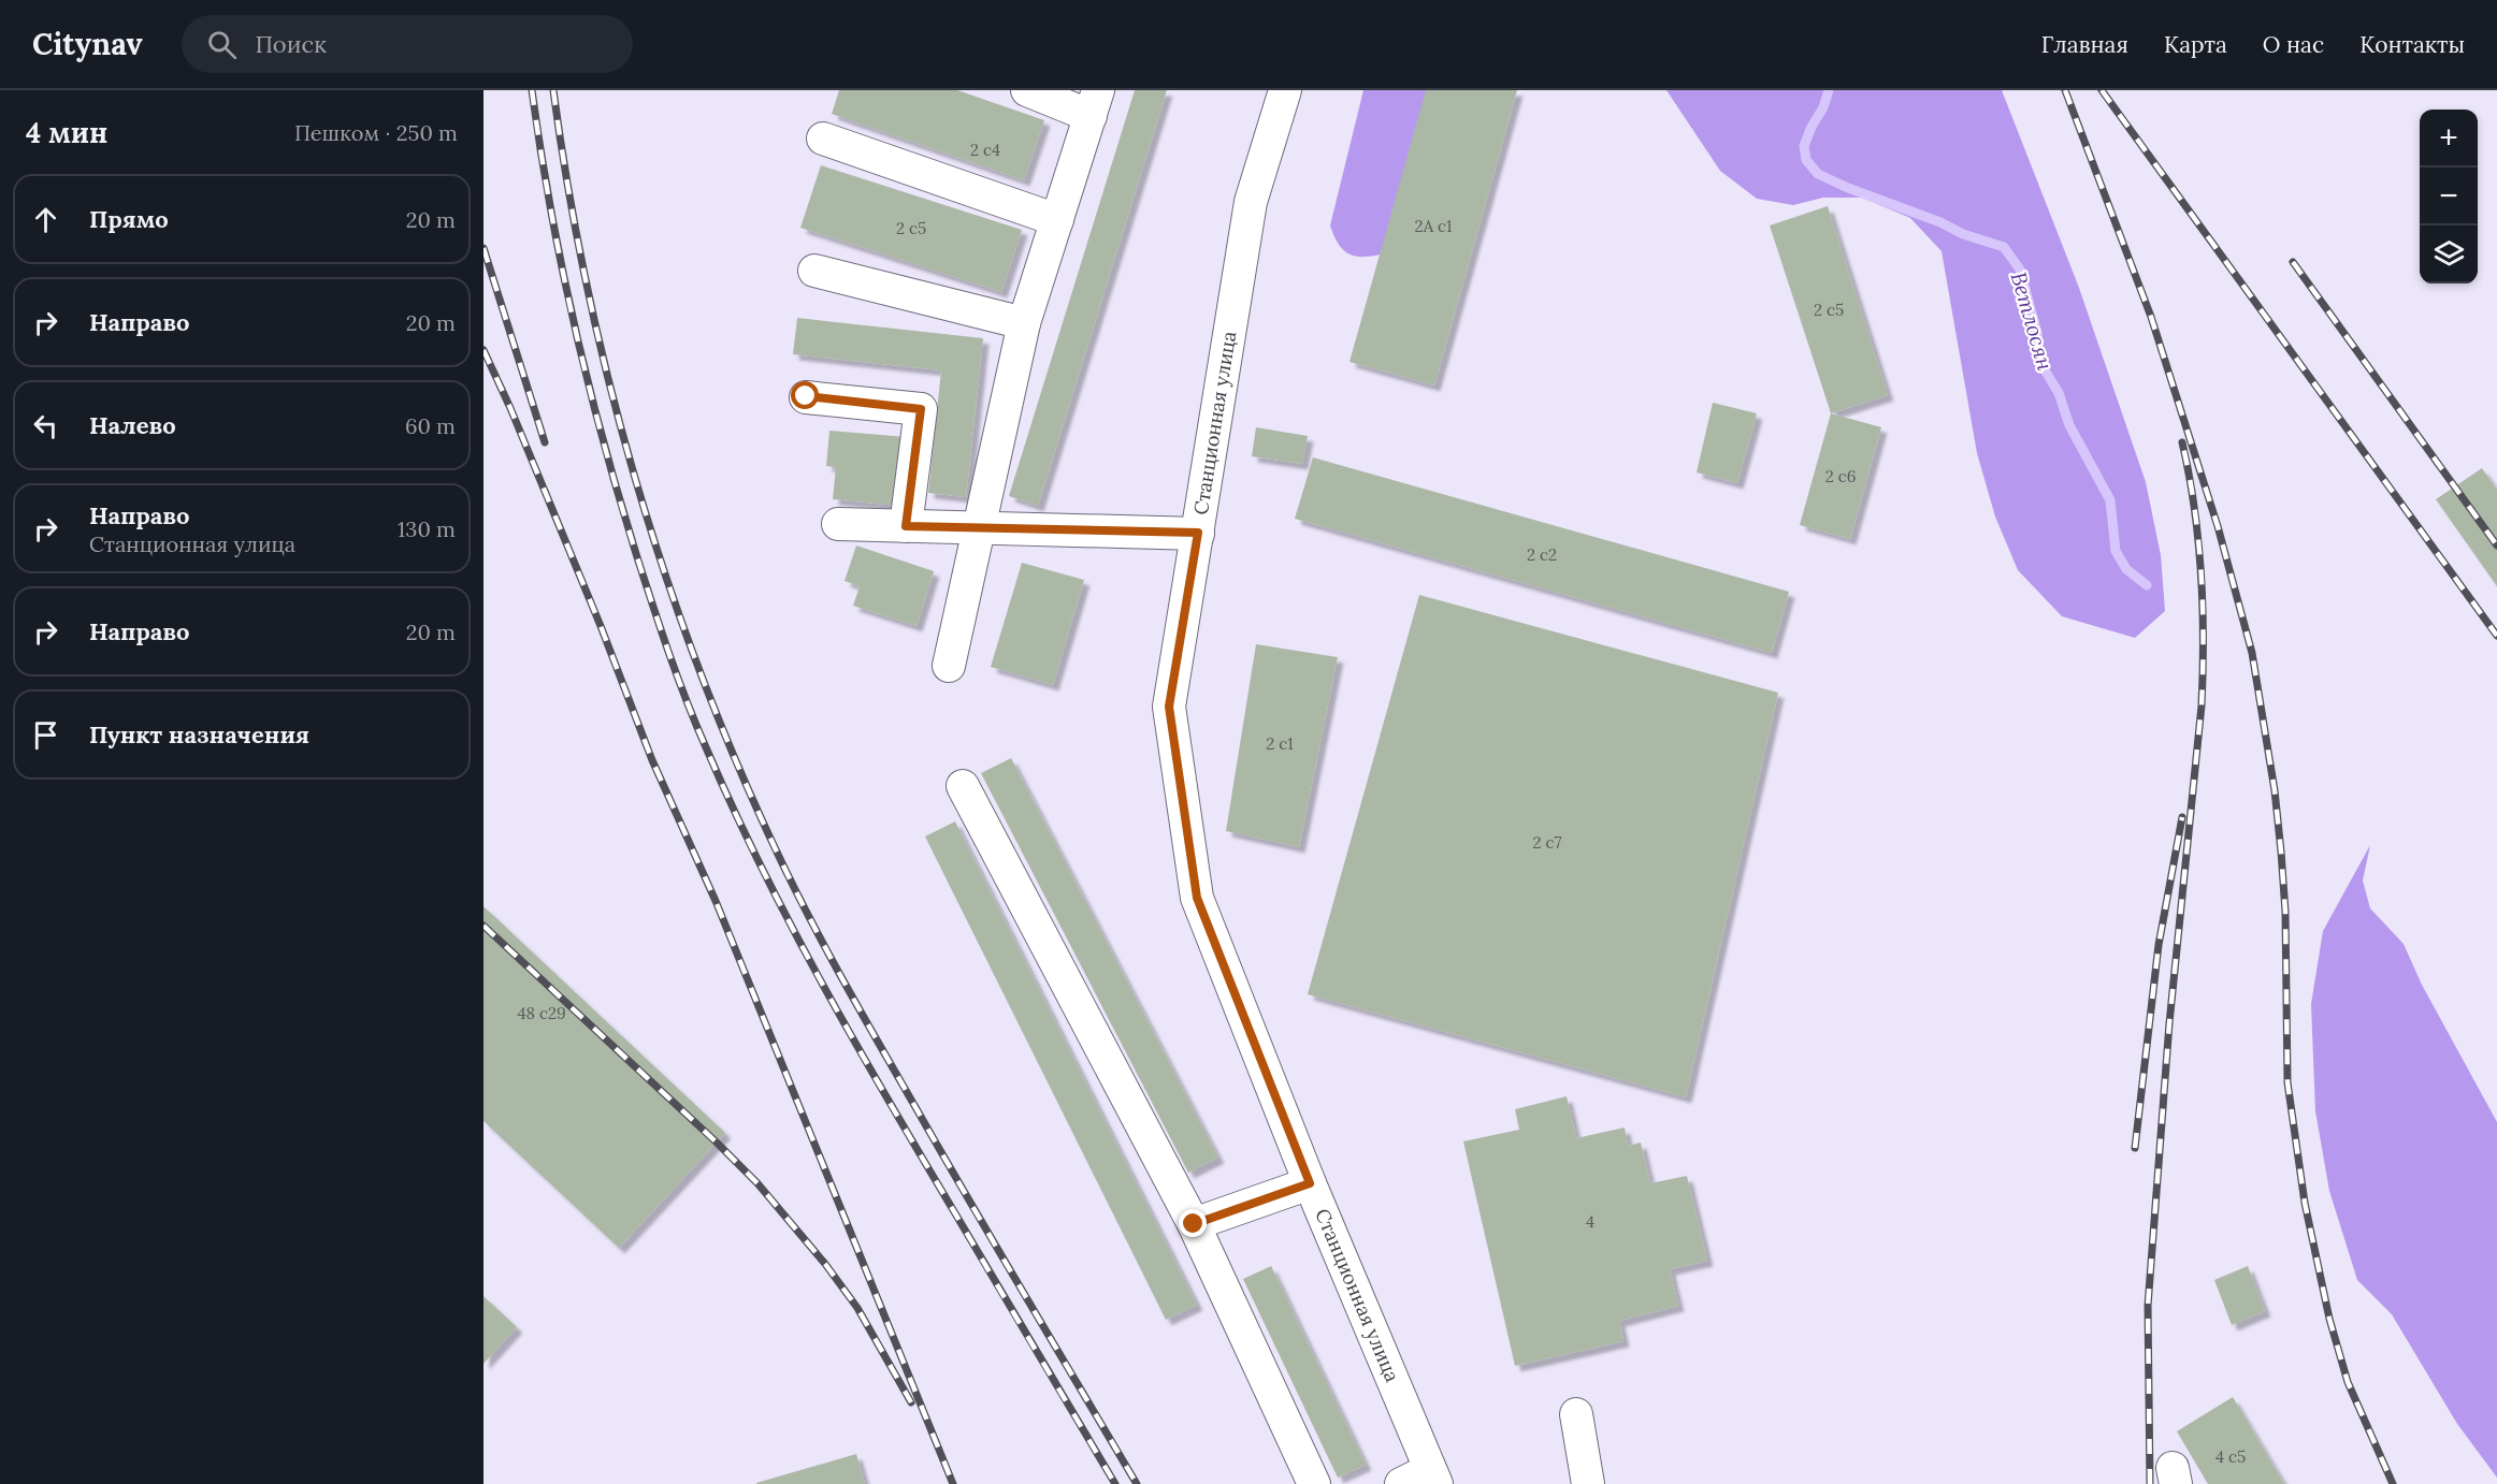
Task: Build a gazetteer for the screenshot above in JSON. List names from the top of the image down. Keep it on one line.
{"streets":{"street":["Станционная улица"]},"water":["Ветлосян"],"house_numbers":["2 с4","2А с1","2 с5","2 с5","2 с6","2 с2","2 с1","2 с7","48 с29","4","4 с5"],"page":{"header":"Citynav","search":"Поиск","nav":["Главная","Карта","О нас","Контакты"],"heading":["4 мин","Пешком · 250 m"],"map_buttons":["+","−"],"list":[["Прямо","20 m"],["Направо","20 m"],["Налево","60 m"],["Направо","Станционная улица","130 m"],["Направо","20 m"],"Пункт назначения"]}}
